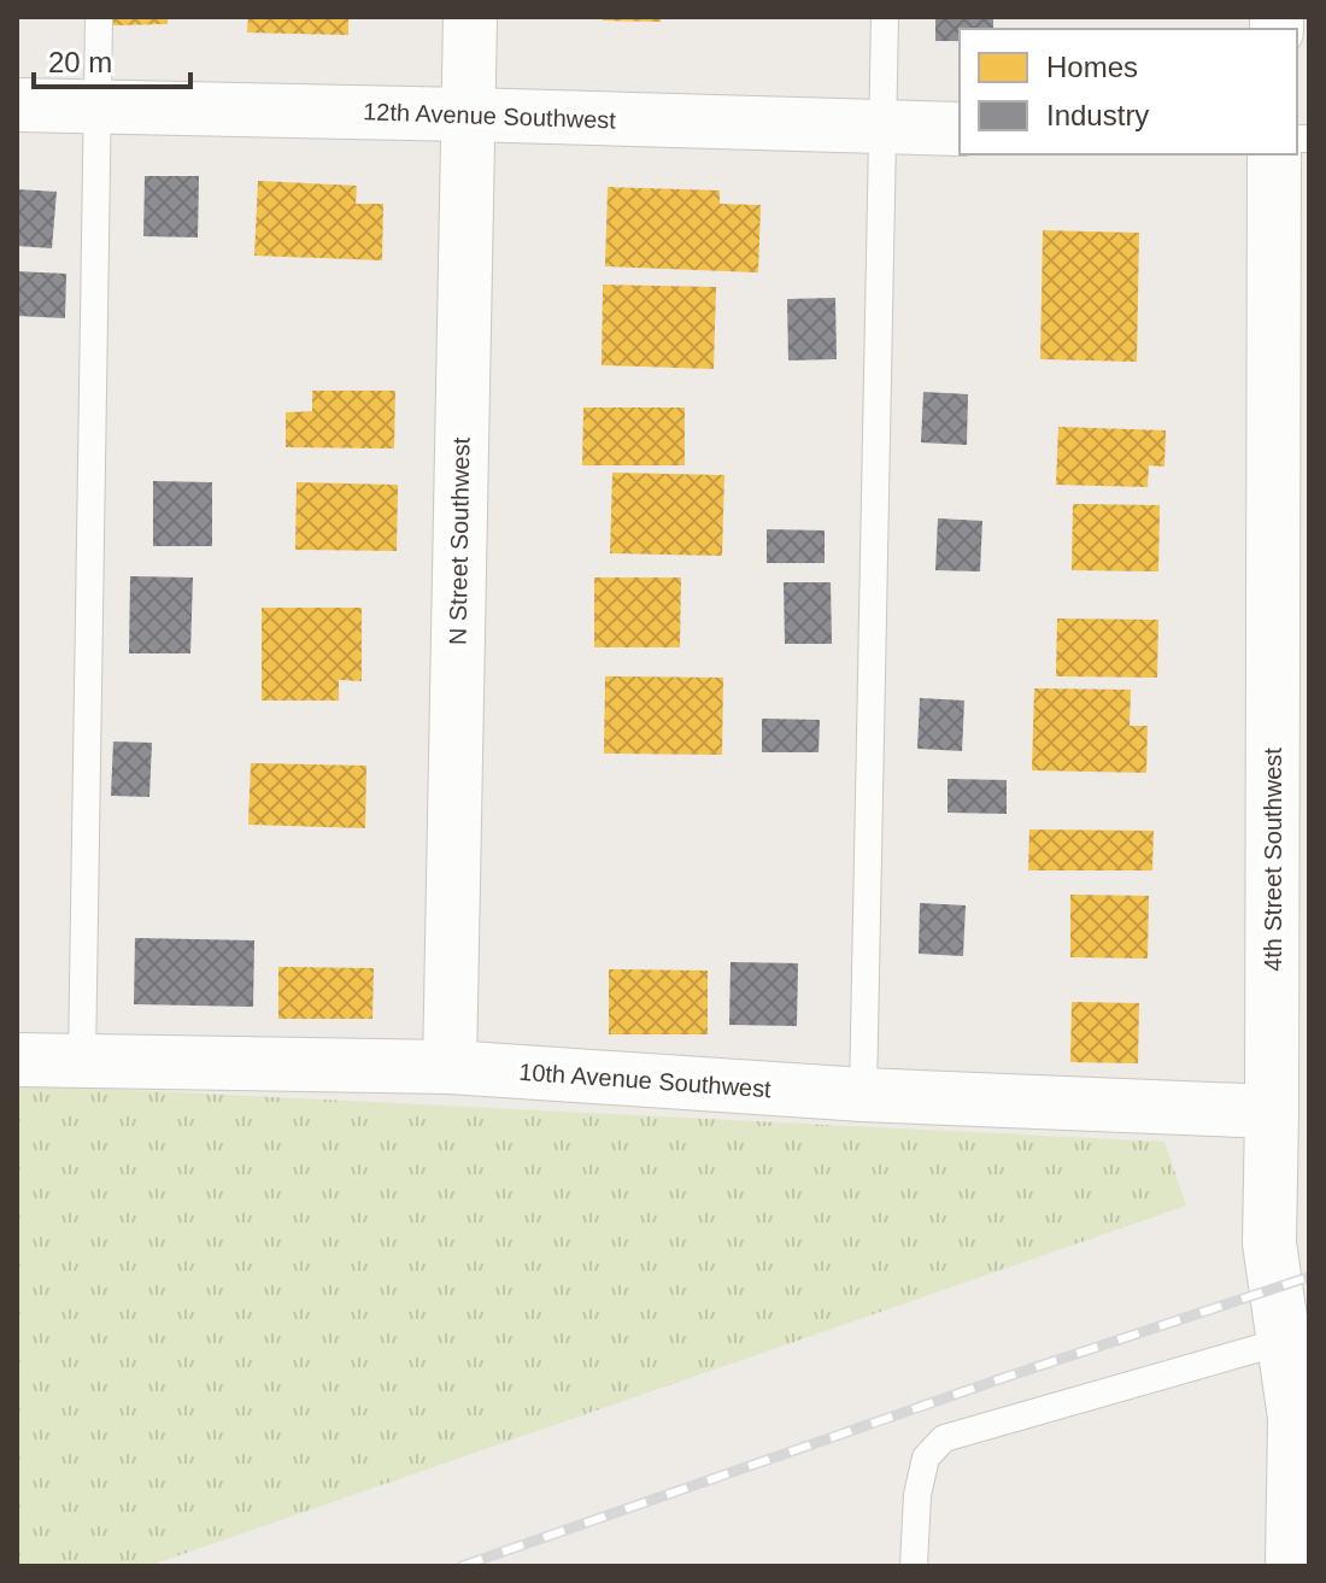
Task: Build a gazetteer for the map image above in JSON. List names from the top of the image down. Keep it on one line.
{"streets":{"street":["12th Avenue Southwest","N Street Southwest","4th Street Southwest","10th Avenue Southwest"]},"crossings":[["12th Avenue Southwest","N Street Southwest"],["N Street Southwest","10th Avenue Southwest"],["4th Street Southwest","10th Avenue Southwest"]],"legend":["Homes","Industry"],"scale_bar":"20 m"}
